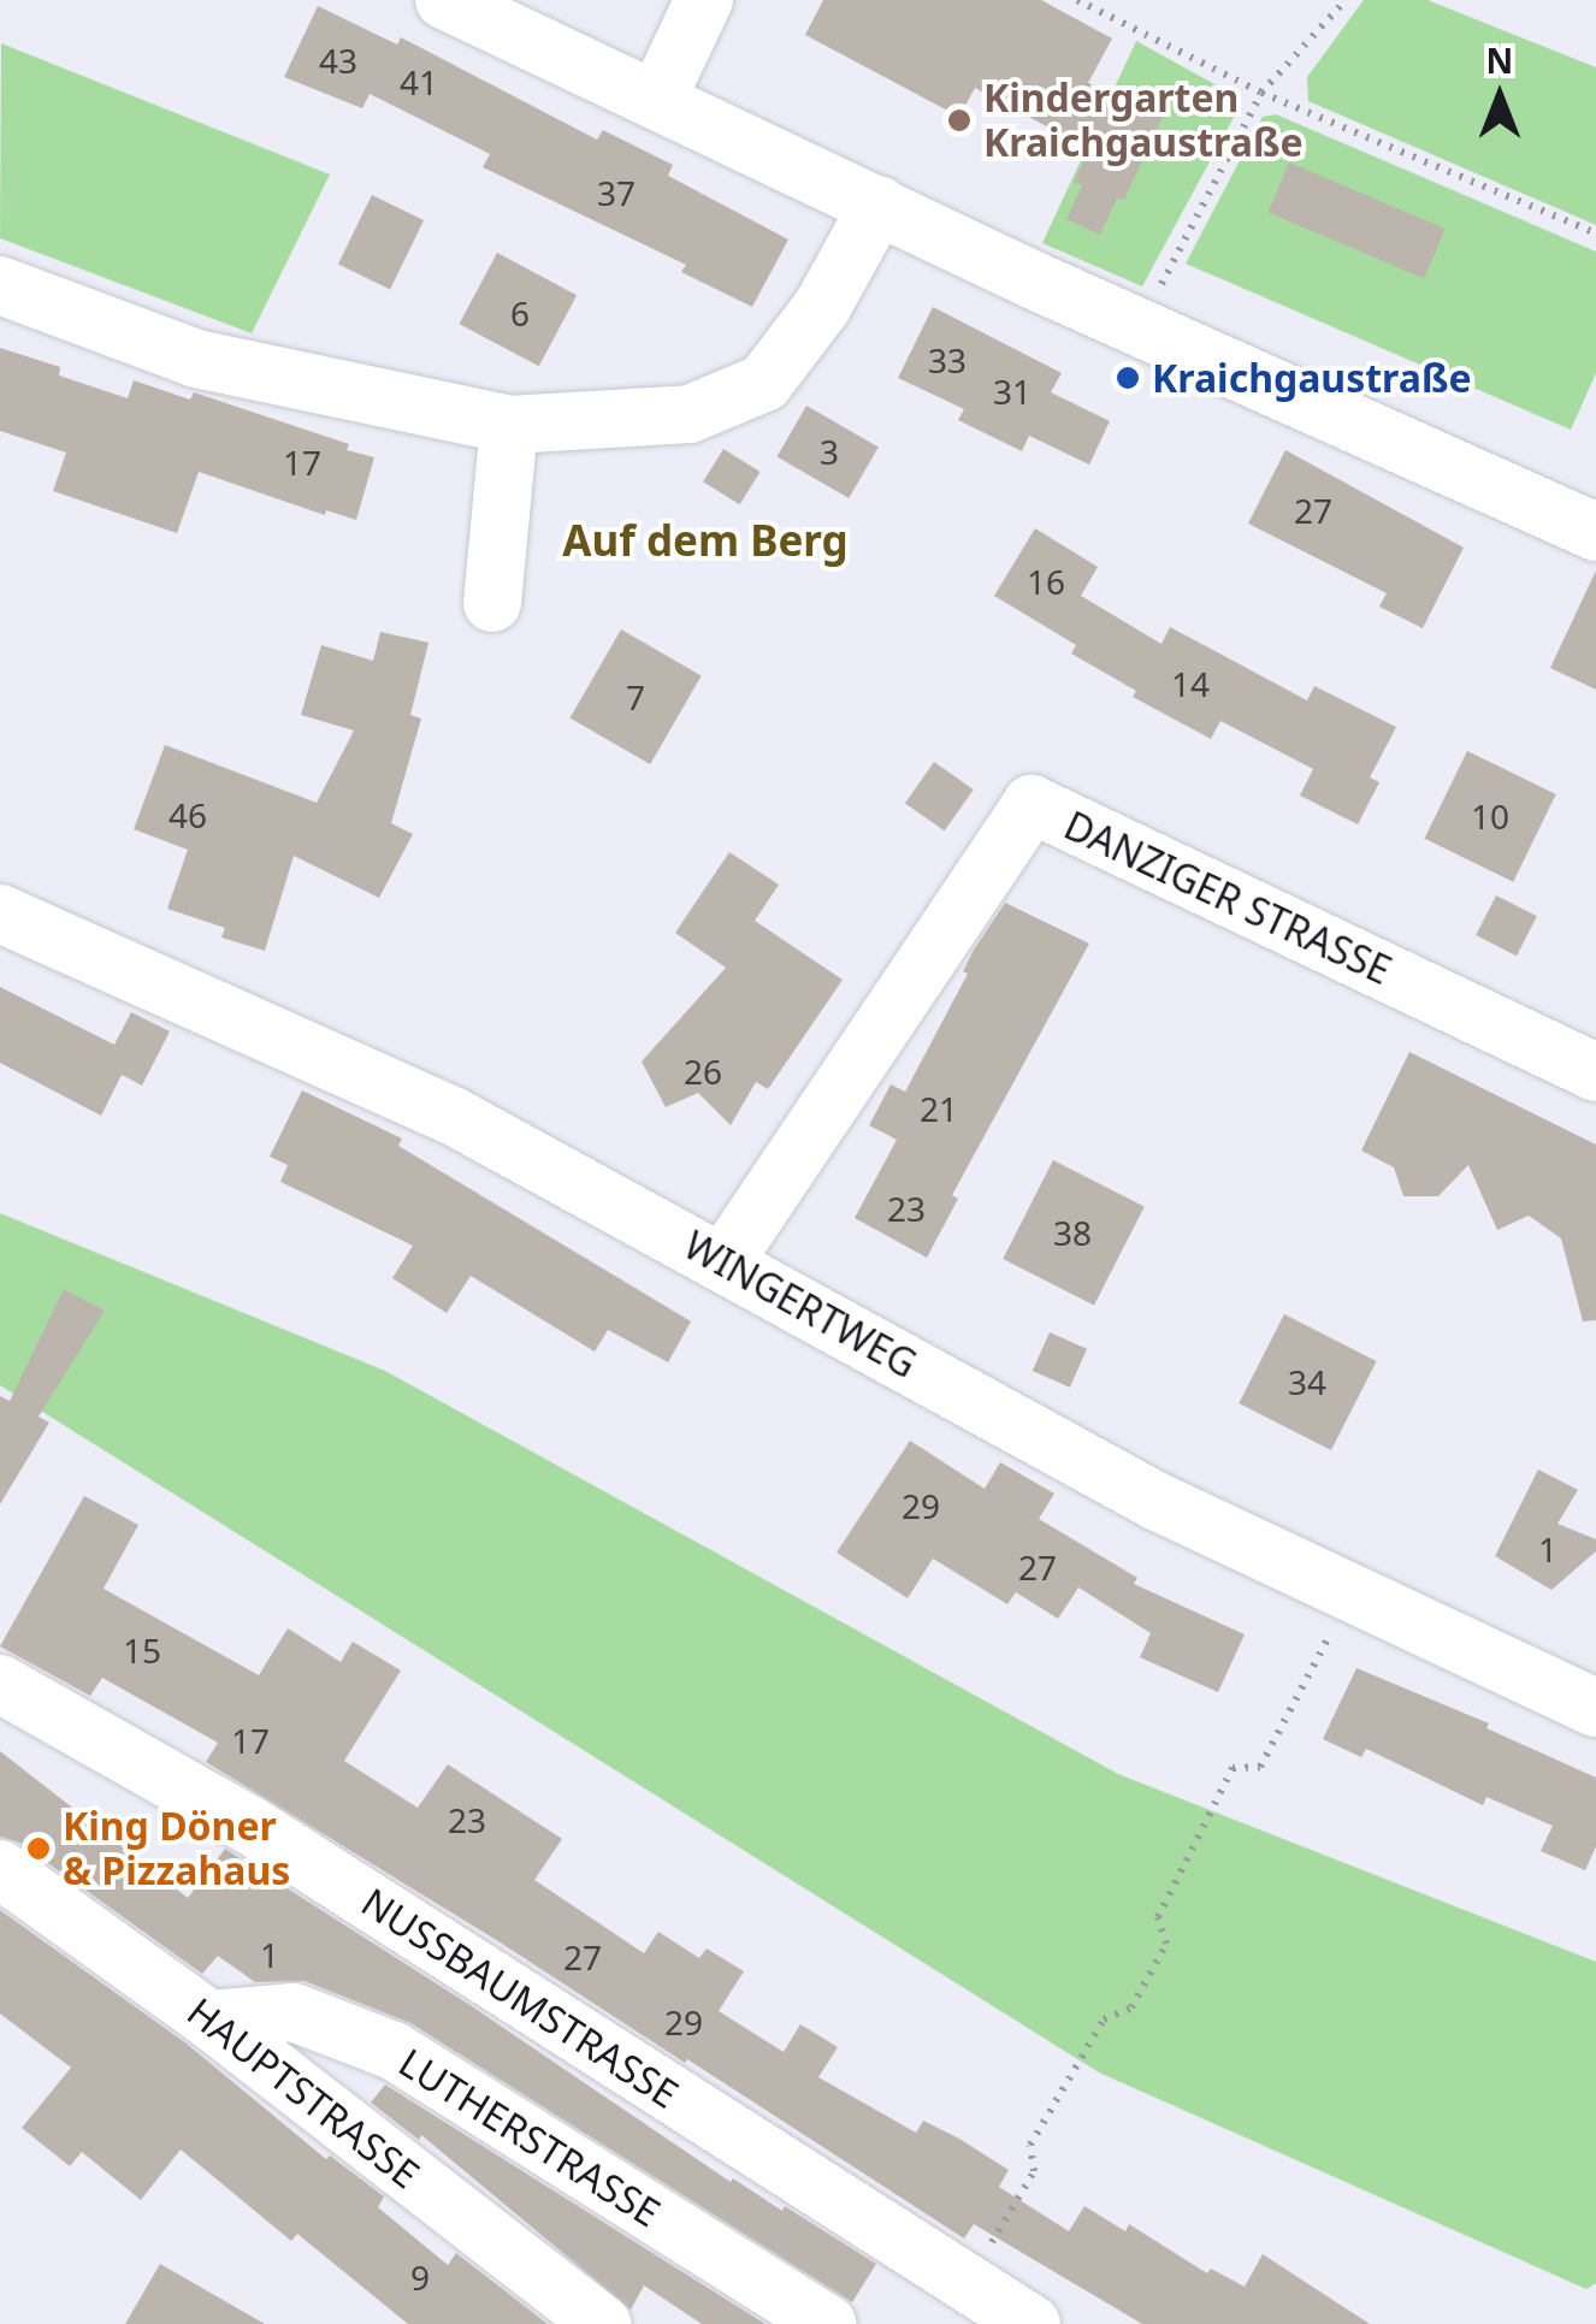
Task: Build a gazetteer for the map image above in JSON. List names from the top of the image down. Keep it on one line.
{"streets":{"street":["DANZIGER STRASSE","WINGERTWEG","NUSSBAUMSTRASSE","HAUPTSTRASSE","LUTHERSTRASSE"]},"crossings":[["DANZIGER STRASSE","WINGERTWEG"],["HAUPTSTRASSE","LUTHERSTRASSE"]],"districts":["Auf dem Berg"],"places":["Kindergarten Kraichgaustraße","Kraichgaustraße","King Döner & Pizzahaus"],"house_numbers":["43","41","37","6","33","31","3","17","27","16","14","7","46","10","26","21","23","38","34","29","1","27","15","17","23","1","27","29","9"],"north":"top"}
